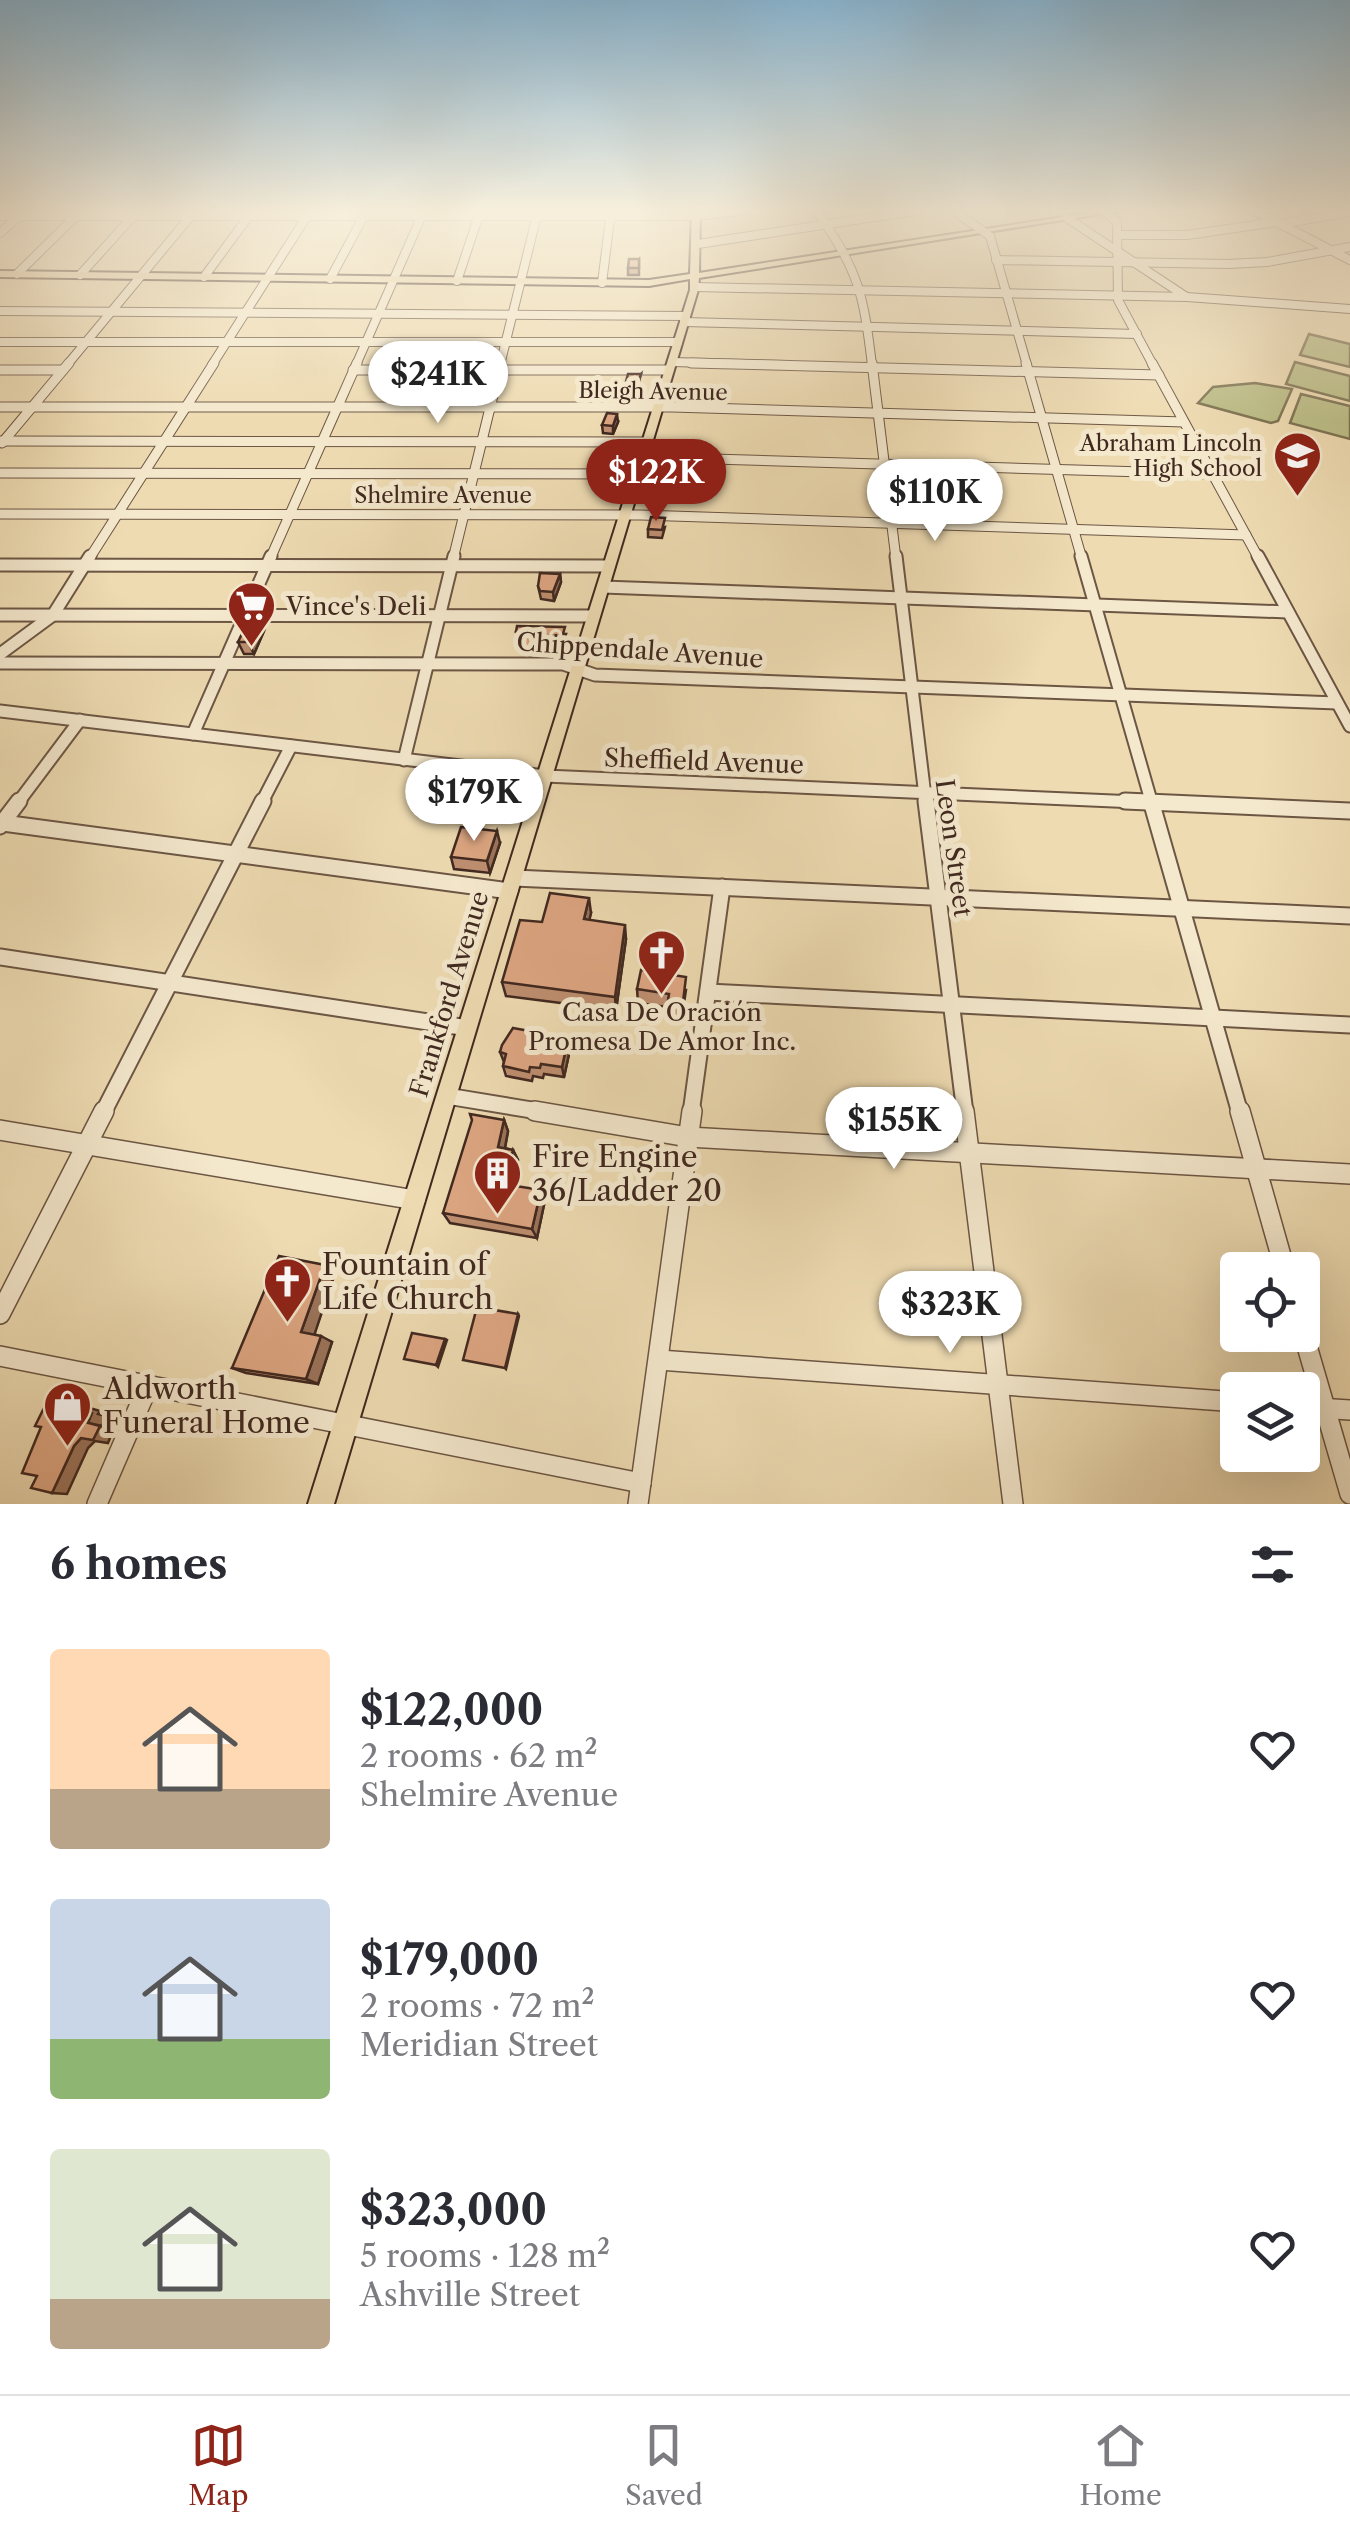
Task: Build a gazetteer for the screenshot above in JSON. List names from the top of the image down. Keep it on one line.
{"streets":{"main road":["Frankford Avenue"],"street":["Bleigh Avenue","Shelmire Avenue","Chippendale Avenue","Sheffield Avenue","Leon Street"]},"crossings":[["Bleigh Avenue","Leon Street"],["Bleigh Avenue","Frankford Avenue"],["Shelmire Avenue","Leon Street"],["Shelmire Avenue","Frankford Avenue"],["Chippendale Avenue","Leon Street"],["Chippendale Avenue","Frankford Avenue"],["Sheffield Avenue","Leon Street"],["Sheffield Avenue","Frankford Avenue"]],"places":{"school or university":["Abraham Lincoln High School"],"supermarket":["Vince's Deli"],"church":["Casa De Oración Promesa De Amor Inc.","Fountain of Life Church"],"building":["Fire Engine 36/Ladder 20"],"shop":["Aldworth Funeral Home"]},"page":{"price":["$241K","$122K","$110K","$179K","$155K","$323K"],"heading":"6 homes","list":[{"name":"$122,000","note":"2 rooms · 62 m² · Shelmire Avenue"},{"name":"$179,000","note":"2 rooms · 72 m² · Meridian Street"},{"name":"$323,000","note":"5 rooms · 128 m² · Ashville Street"}],"tabs":["Map","Saved","Home"]}}
